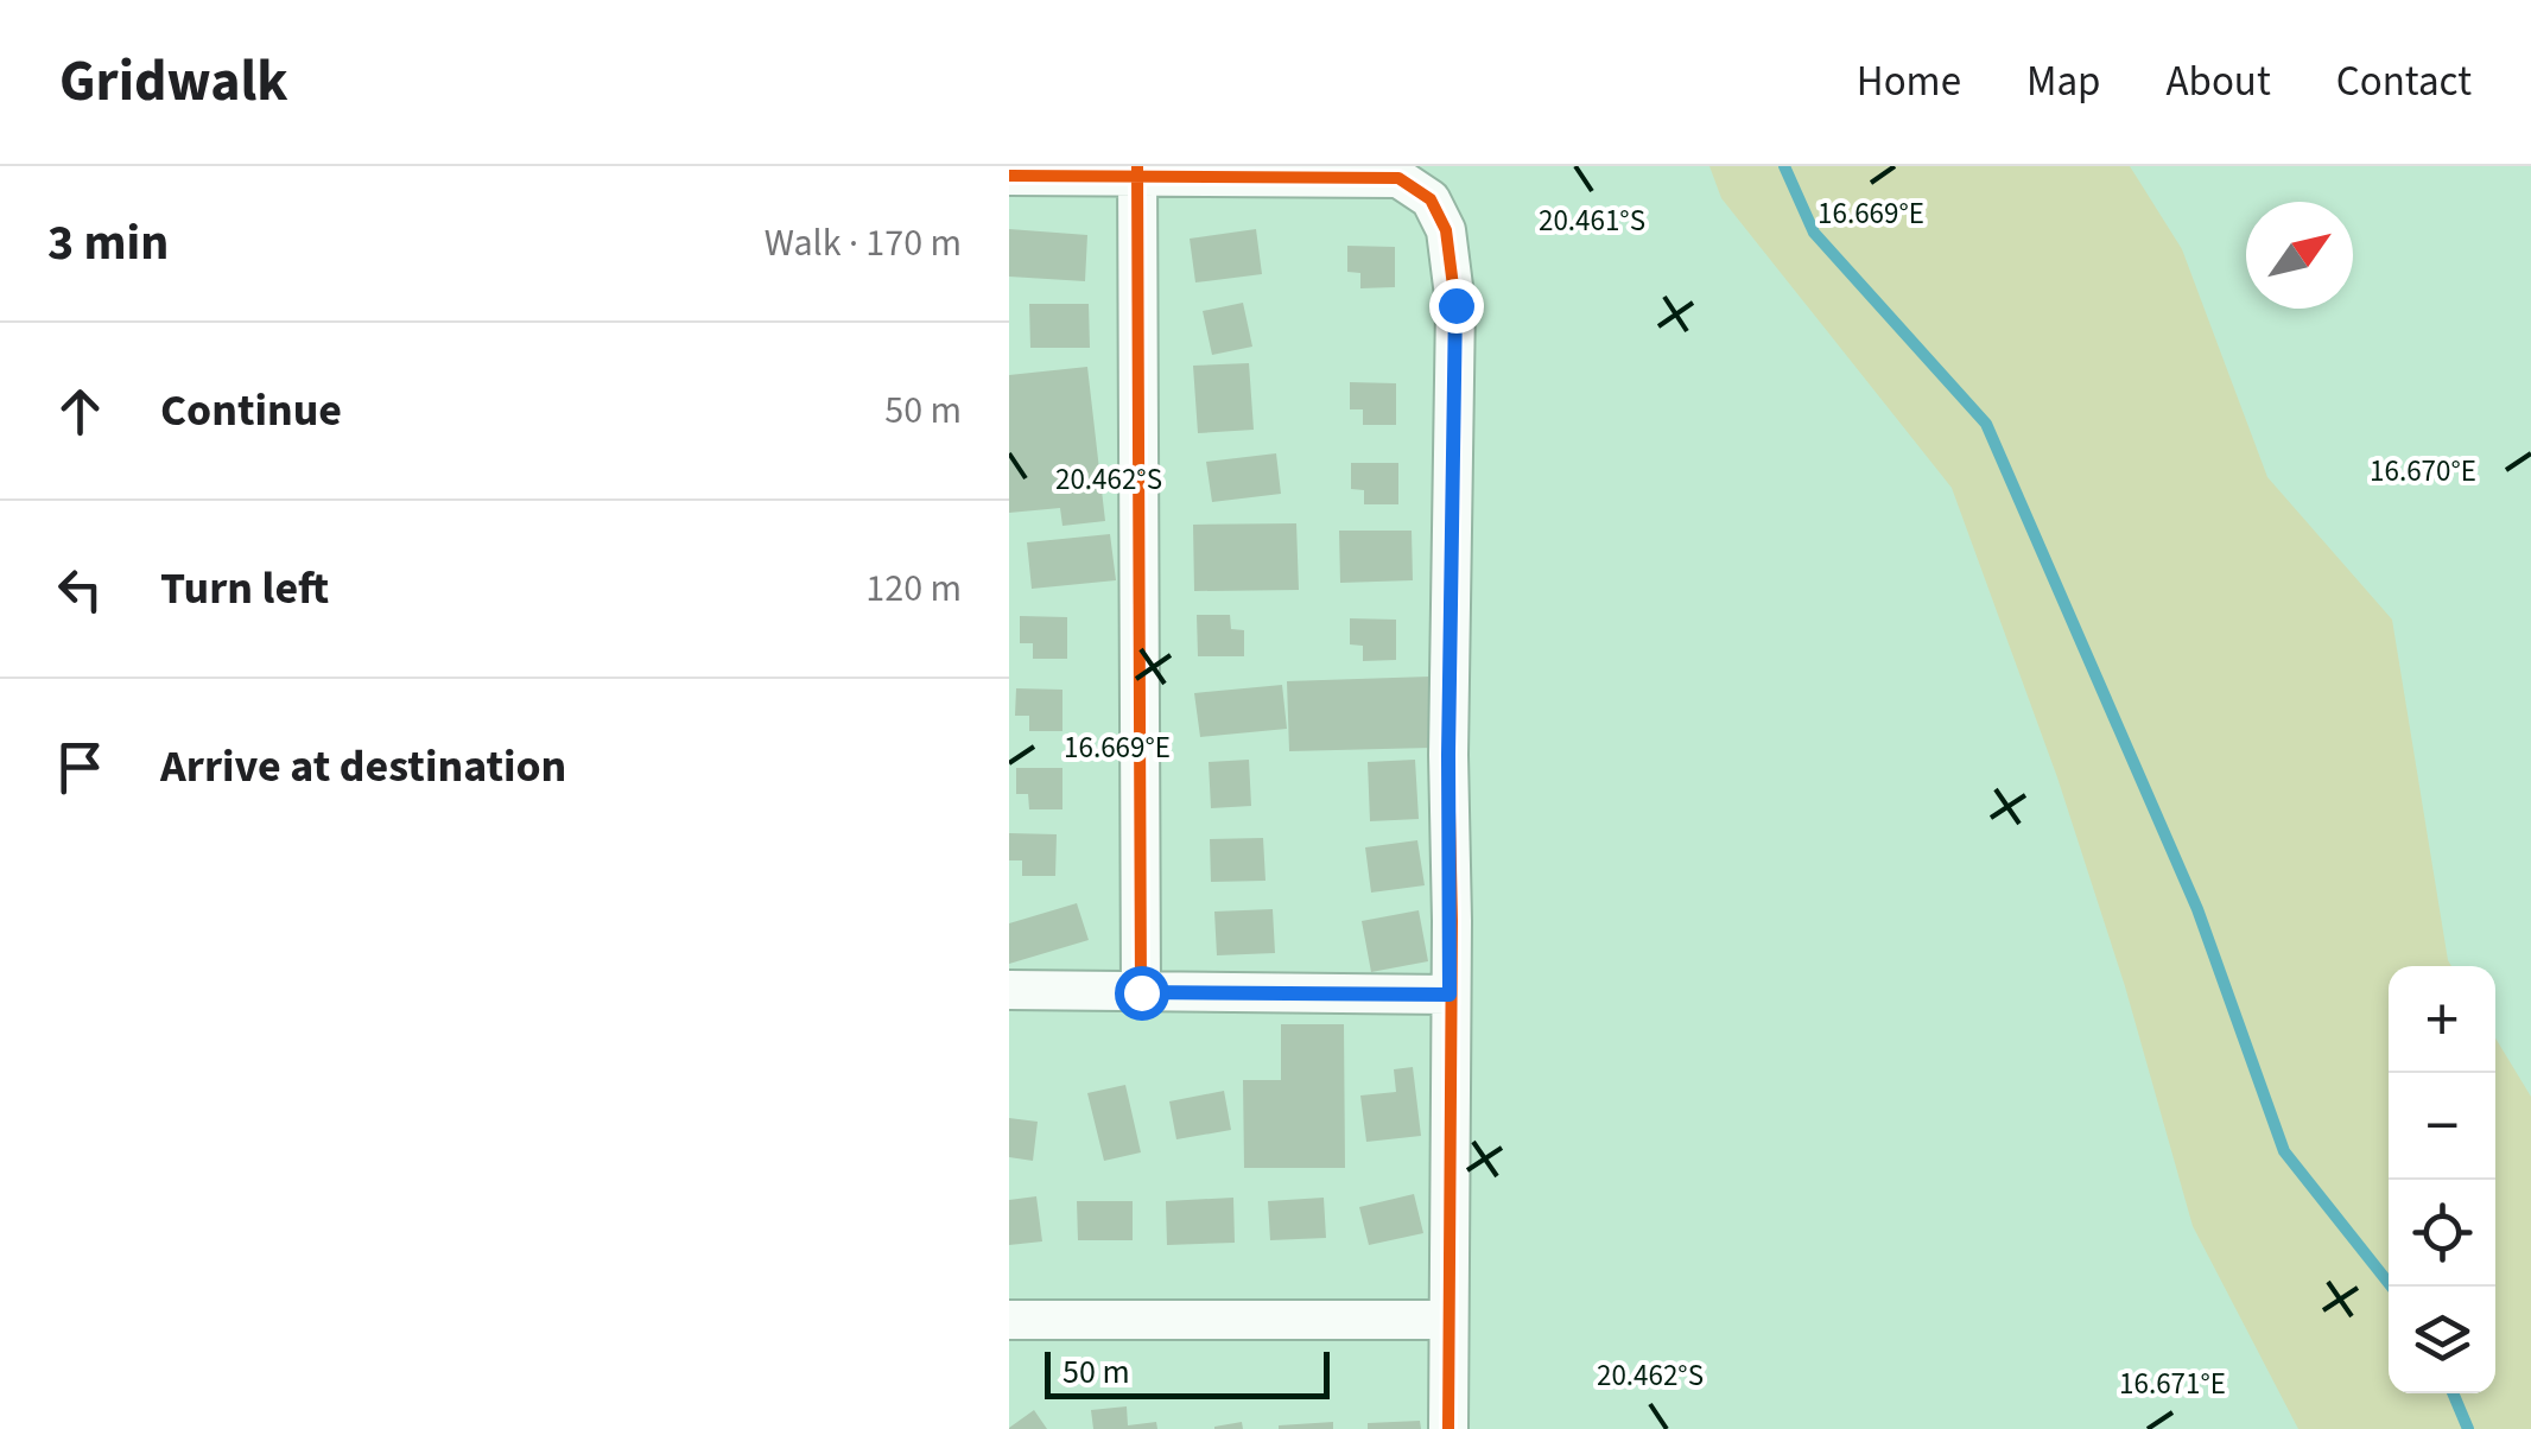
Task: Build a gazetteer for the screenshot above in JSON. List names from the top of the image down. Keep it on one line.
{"scale_bar":"50 m","north":"top right","page":{"header":"Gridwalk","nav":["Home","Map","About","Contact"],"heading":["3 min","Walk · 170 m"],"list":[["Continue","50 m"],["Turn left","120 m"],"Arrive at destination"],"map_buttons":["+","−"],"scale":"50 m"},"coordinates":["16.669°E","20.461°S","16.670°E","20.462°S","16.671°E"]}
